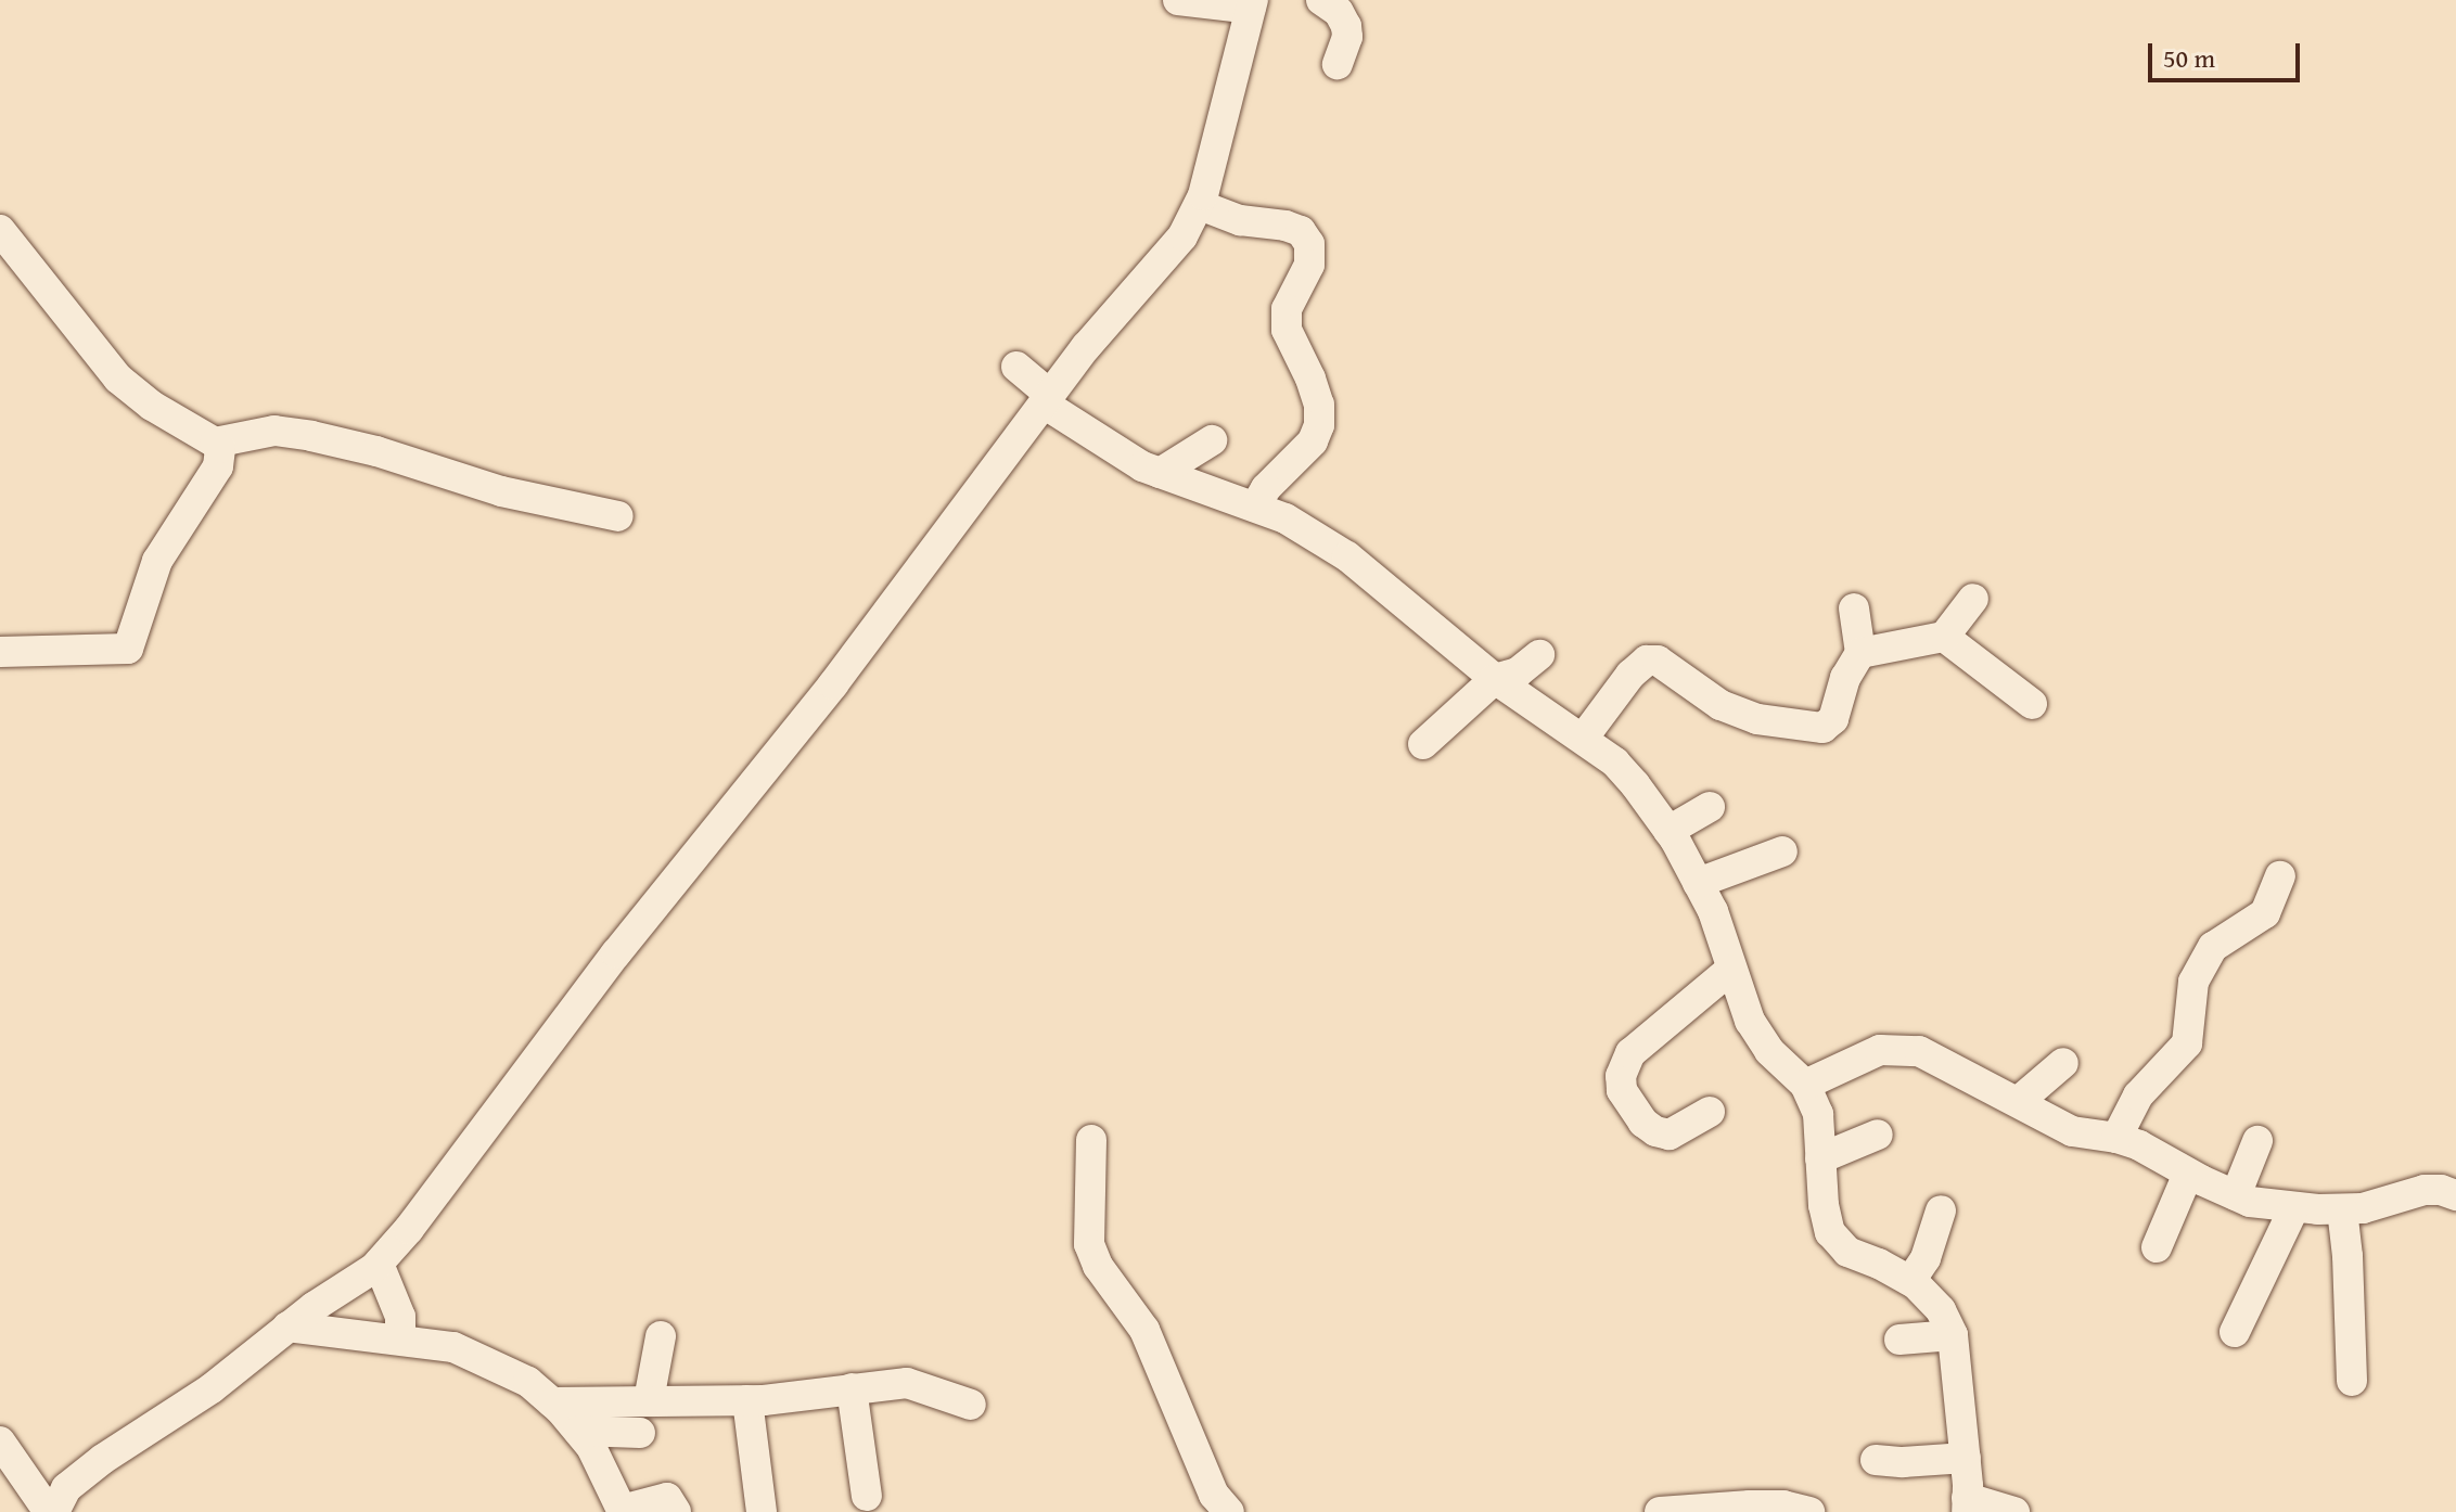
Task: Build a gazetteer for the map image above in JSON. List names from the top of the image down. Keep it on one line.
{"scale_bar":"50 m"}
